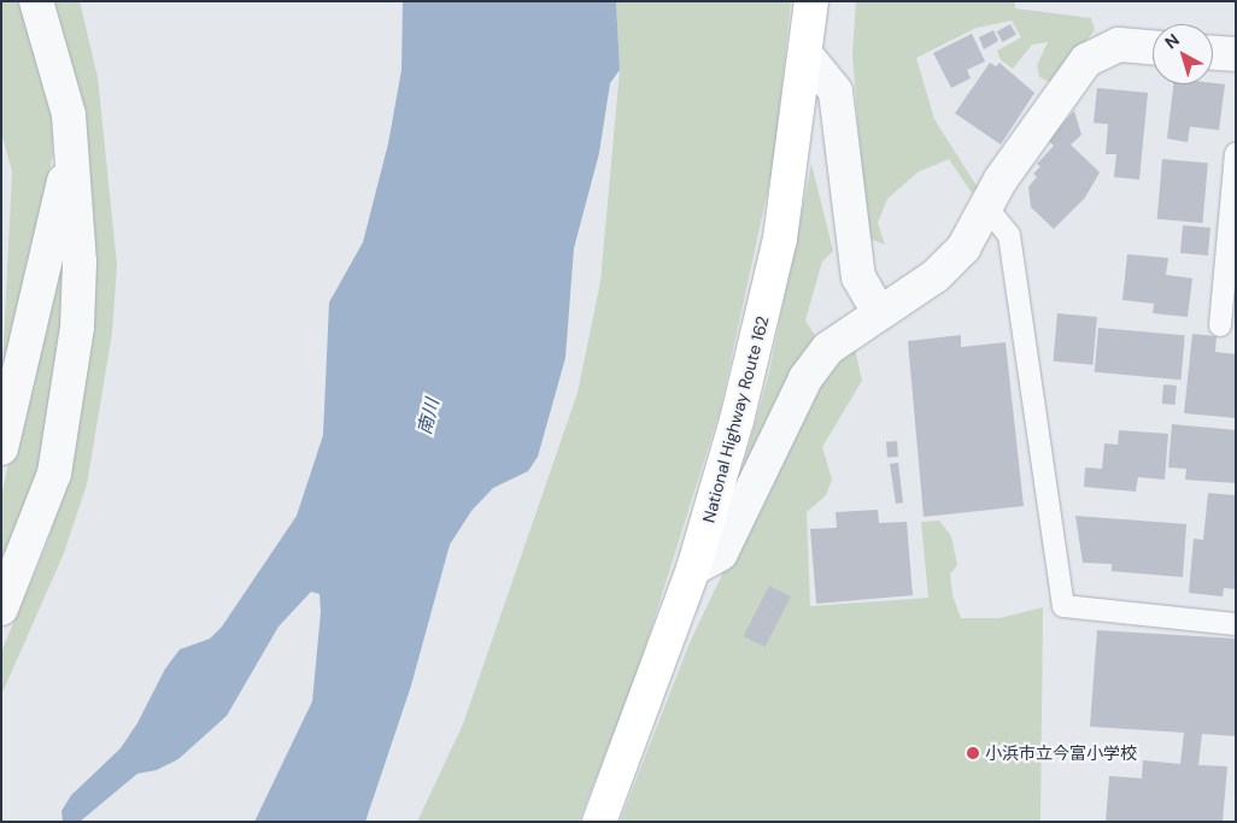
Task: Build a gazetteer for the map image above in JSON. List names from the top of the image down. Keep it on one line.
{"streets":{"highway":["National Highway Route 162"]},"water":["南川"],"places":["小浜市立今富小学校"],"north":"top left"}
